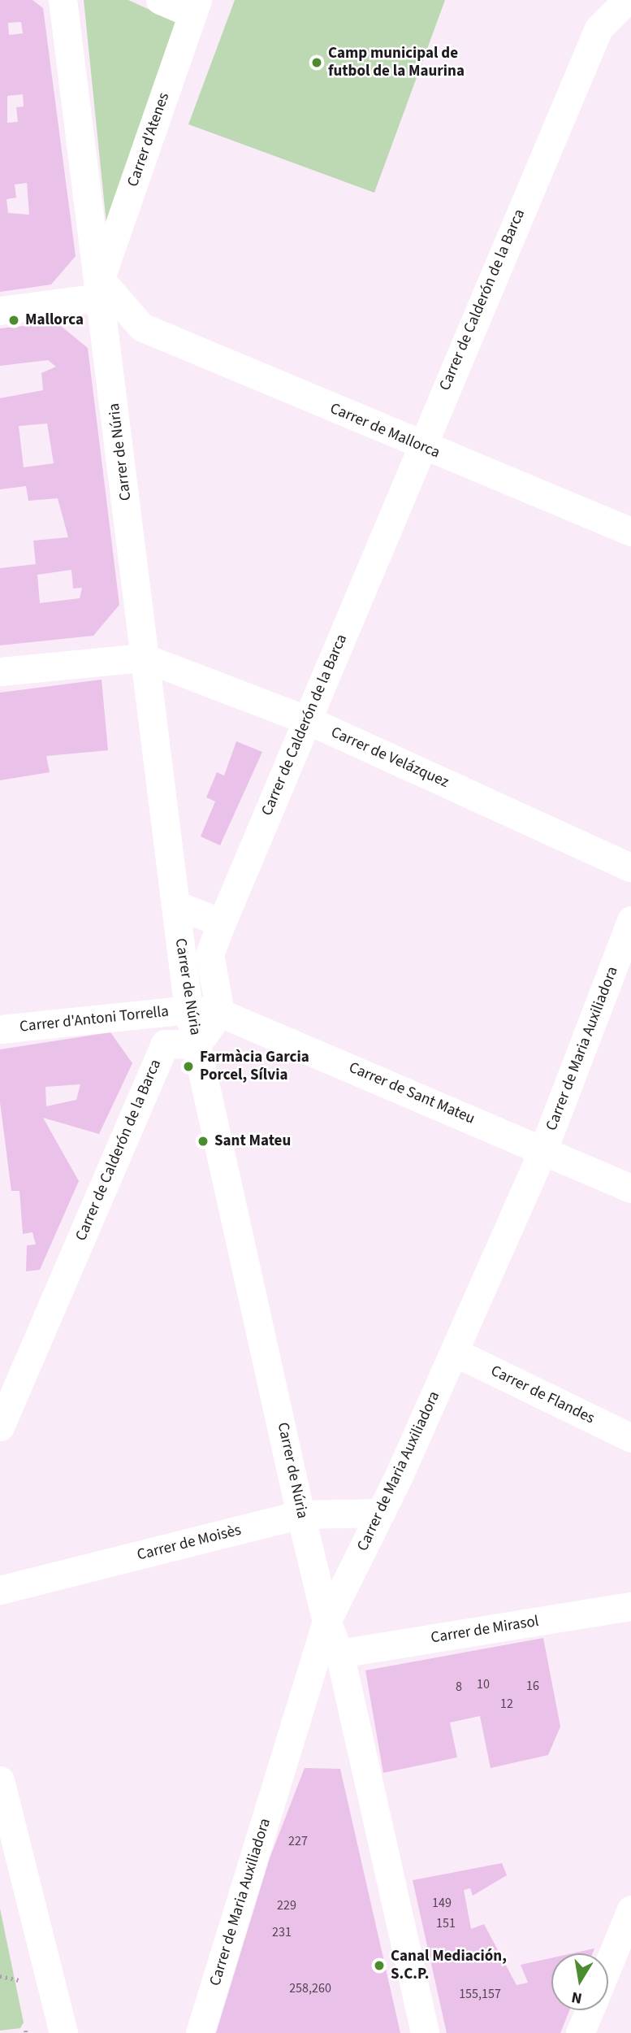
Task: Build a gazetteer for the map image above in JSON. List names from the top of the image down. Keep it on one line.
{"streets":{"street":["Carrer d'Atenes","Carrer de Calderón de la Barca","Carrer de Mallorca","Carrer de Núria","Carrer de Velázquez","Carrer d'Antoni Torrella","Carrer de Maria Auxiliadora","Carrer de Sant Mateu","Carrer de Flandes","Carrer de Moisès","Carrer de Mirasol"]},"crossings":[["Carrer d'Atenes","Carrer de Mallorca"],["Carrer d'Atenes","Carrer de Núria"],["Carrer de Calderón de la Barca","Carrer de Mallorca"],["Carrer de Calderón de la Barca","Carrer de Núria"],["Carrer de Calderón de la Barca","Carrer de Velázquez"],["Carrer de Calderón de la Barca","Carrer de Sant Mateu"],["Carrer de Mallorca","Carrer de Núria"],["Carrer de Núria","Carrer de Velázquez"],["Carrer de Núria","Carrer d'Antoni Torrella"],["Carrer de Núria","Carrer de Maria Auxiliadora"],["Carrer de Núria","Carrer de Sant Mateu"],["Carrer de Núria","Carrer de Moisès"],["Carrer de Núria","Carrer de Mirasol"],["Carrer d'Antoni Torrella","Carrer de Sant Mateu"],["Carrer de Maria Auxiliadora","Carrer de Sant Mateu"],["Carrer de Maria Auxiliadora","Carrer de Flandes"],["Carrer de Maria Auxiliadora","Carrer de Moisès"]],"places":["Camp municipal de futbol de la Maurina","Mallorca","Farmàcia Garcia Porcel, Sílvia","Sant Mateu","Canal Mediación, S.C.P."],"house_numbers":["10","16","8","12","227","149","229","151","231","258,260","155,157"],"north":"bottom"}
